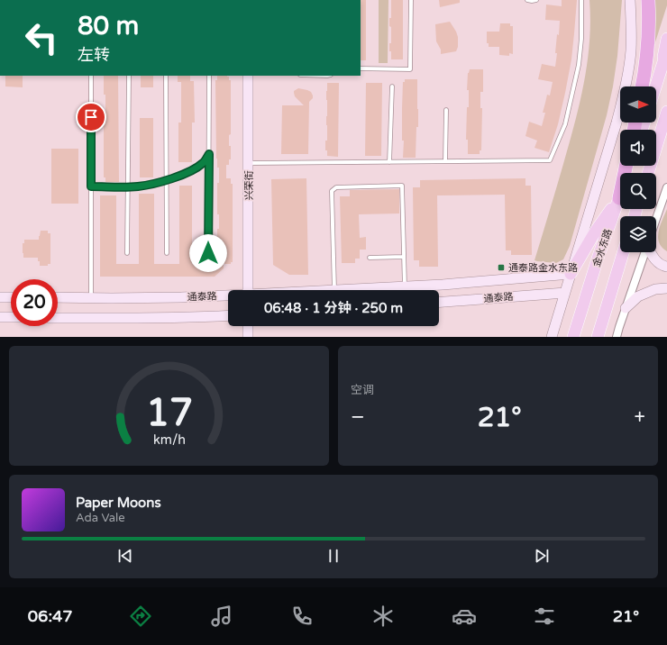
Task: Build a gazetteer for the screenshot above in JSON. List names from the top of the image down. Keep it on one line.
{"streets":{"main road":["金水东路"],"street":["兴荣街","通泰路"]},"places":{"transit":["通泰路金水东路"]},"north":"right","page":{"turn":["80 m","左转"],"limit":"20","trip":"06:48 · 1 分钟 · 250 m","tile":"空调","heat":["−","21°","+"],"song":["Paper Moons","Ada Vale"],"tabs":["06:47","21°"],"gauge":["17","km/h"]}}
